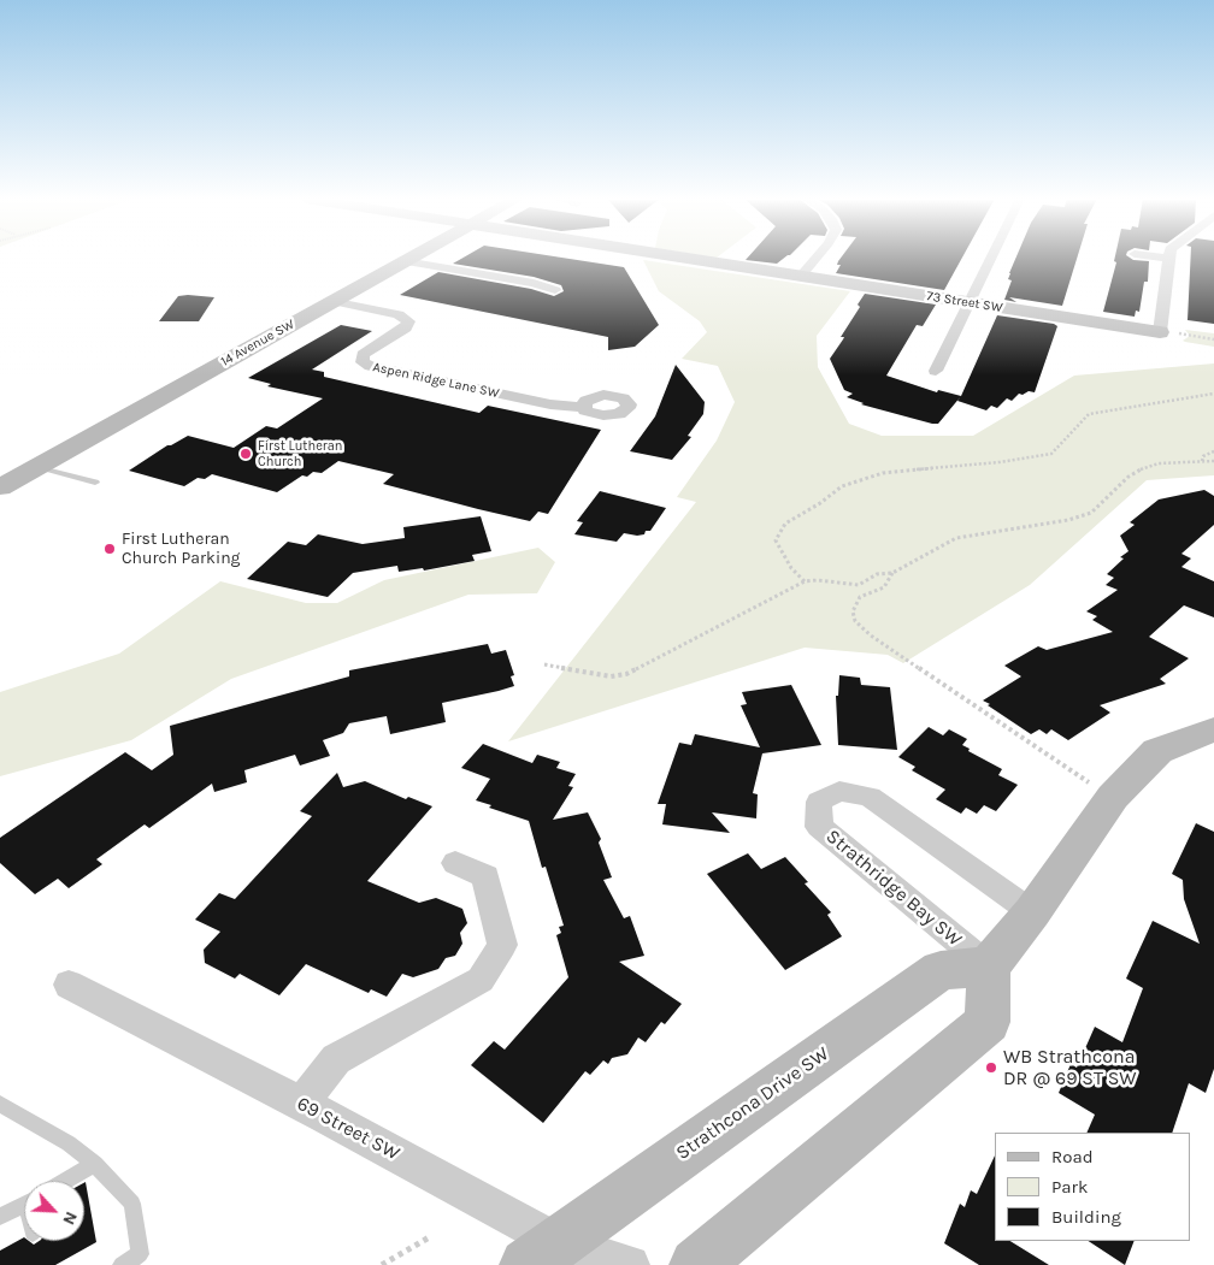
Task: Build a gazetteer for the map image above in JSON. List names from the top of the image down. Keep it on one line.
{"streets":{"street":["73 Street SW","14 Avenue SW","Aspen Ridge Lane SW","Strathridge Bay SW","Strathcona Drive SW","69 Street SW"]},"crossings":[["14 Avenue SW","Aspen Ridge Lane SW"],["Strathridge Bay SW","Strathcona Drive SW"],["Strathcona Drive SW","69 Street SW"]],"places":["First Lutheran Church","First Lutheran Church Parking","WB Strathcona DR @ 69 ST SW"],"legend":["Road","Park","Building"],"north":"bottom right"}
